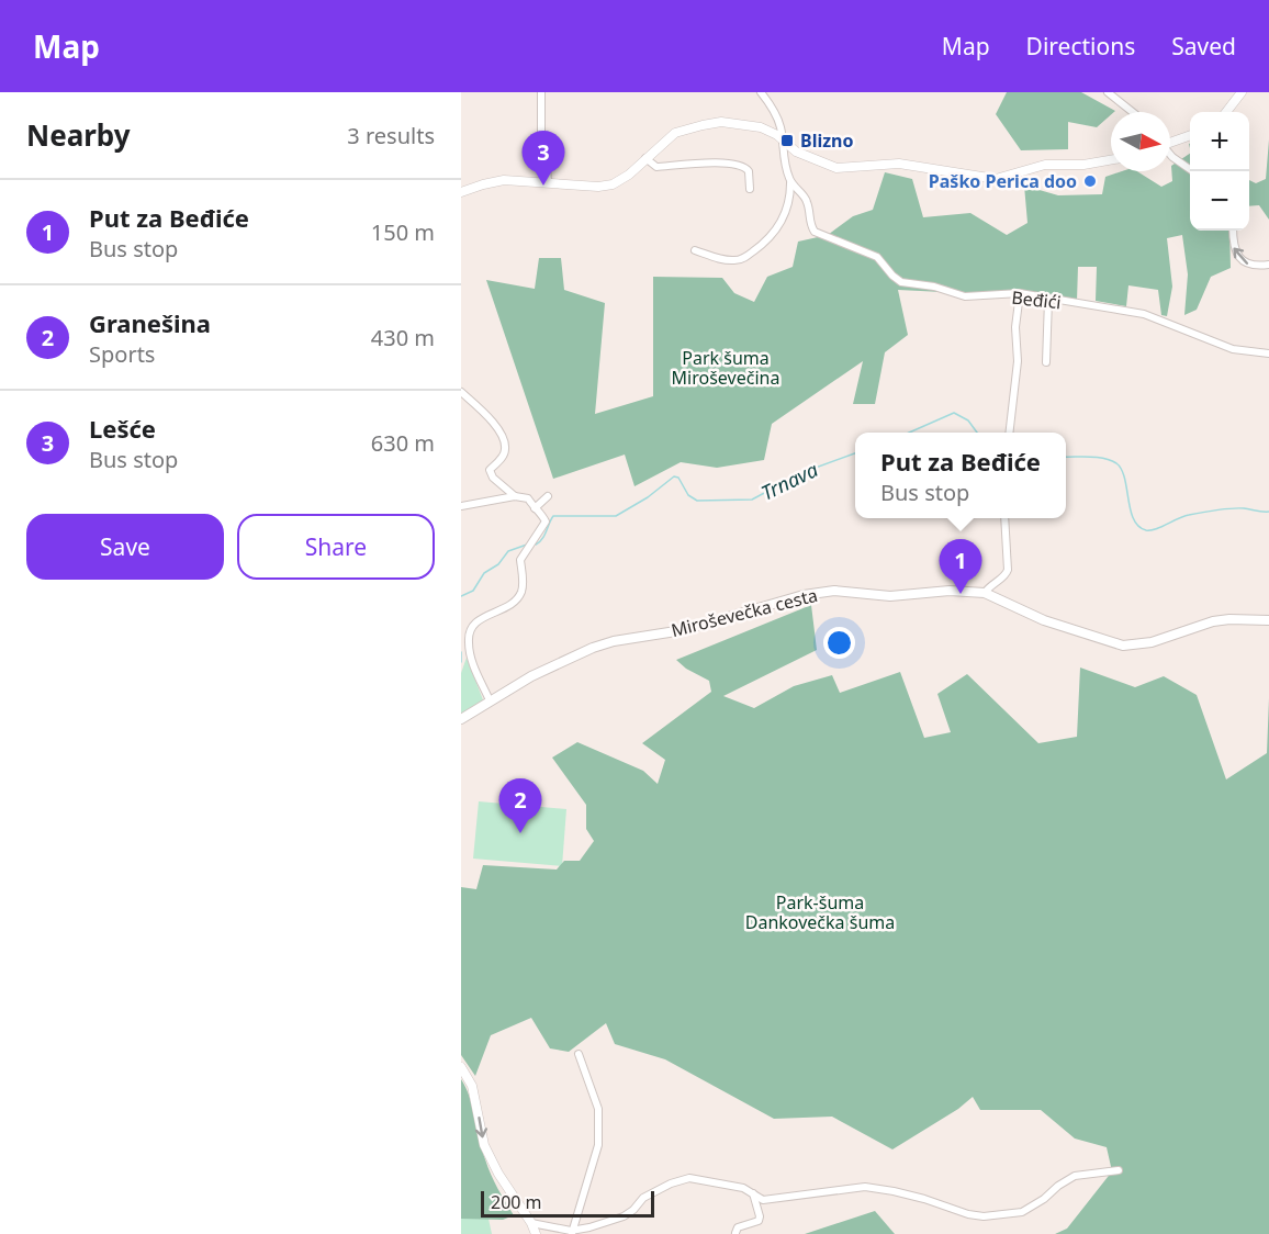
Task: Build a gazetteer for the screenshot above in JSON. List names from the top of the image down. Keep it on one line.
{"streets":{"main road":["Miroševečka cesta"],"street":["Beđići"]},"water":["Trnava"],"parks":["Park šuma Miroševečina","Park-šuma Dankovečka šuma"],"places":{"transit":["Blizno"],"other":["Paško Perica doo"]},"scale_bar":"200 m","north":"right","page":{"header":"Map","nav":["Map","Directions","Saved"],"heading":["Nearby","3 results"],"map_buttons":["+","−"],"pins":["3","1","2"],"list":[{"mark":"1","name":"Put za Beđiće","note":"Bus stop","value":"150 m"},{"mark":"2","name":"Granešina","note":"Sports","value":"430 m"},{"mark":"3","name":"Lešće","note":"Bus stop","value":"630 m"}],"popup":["Put za Beđiće","Bus stop"],"buttons":["Save","Share"],"scale":"200 m"}}
